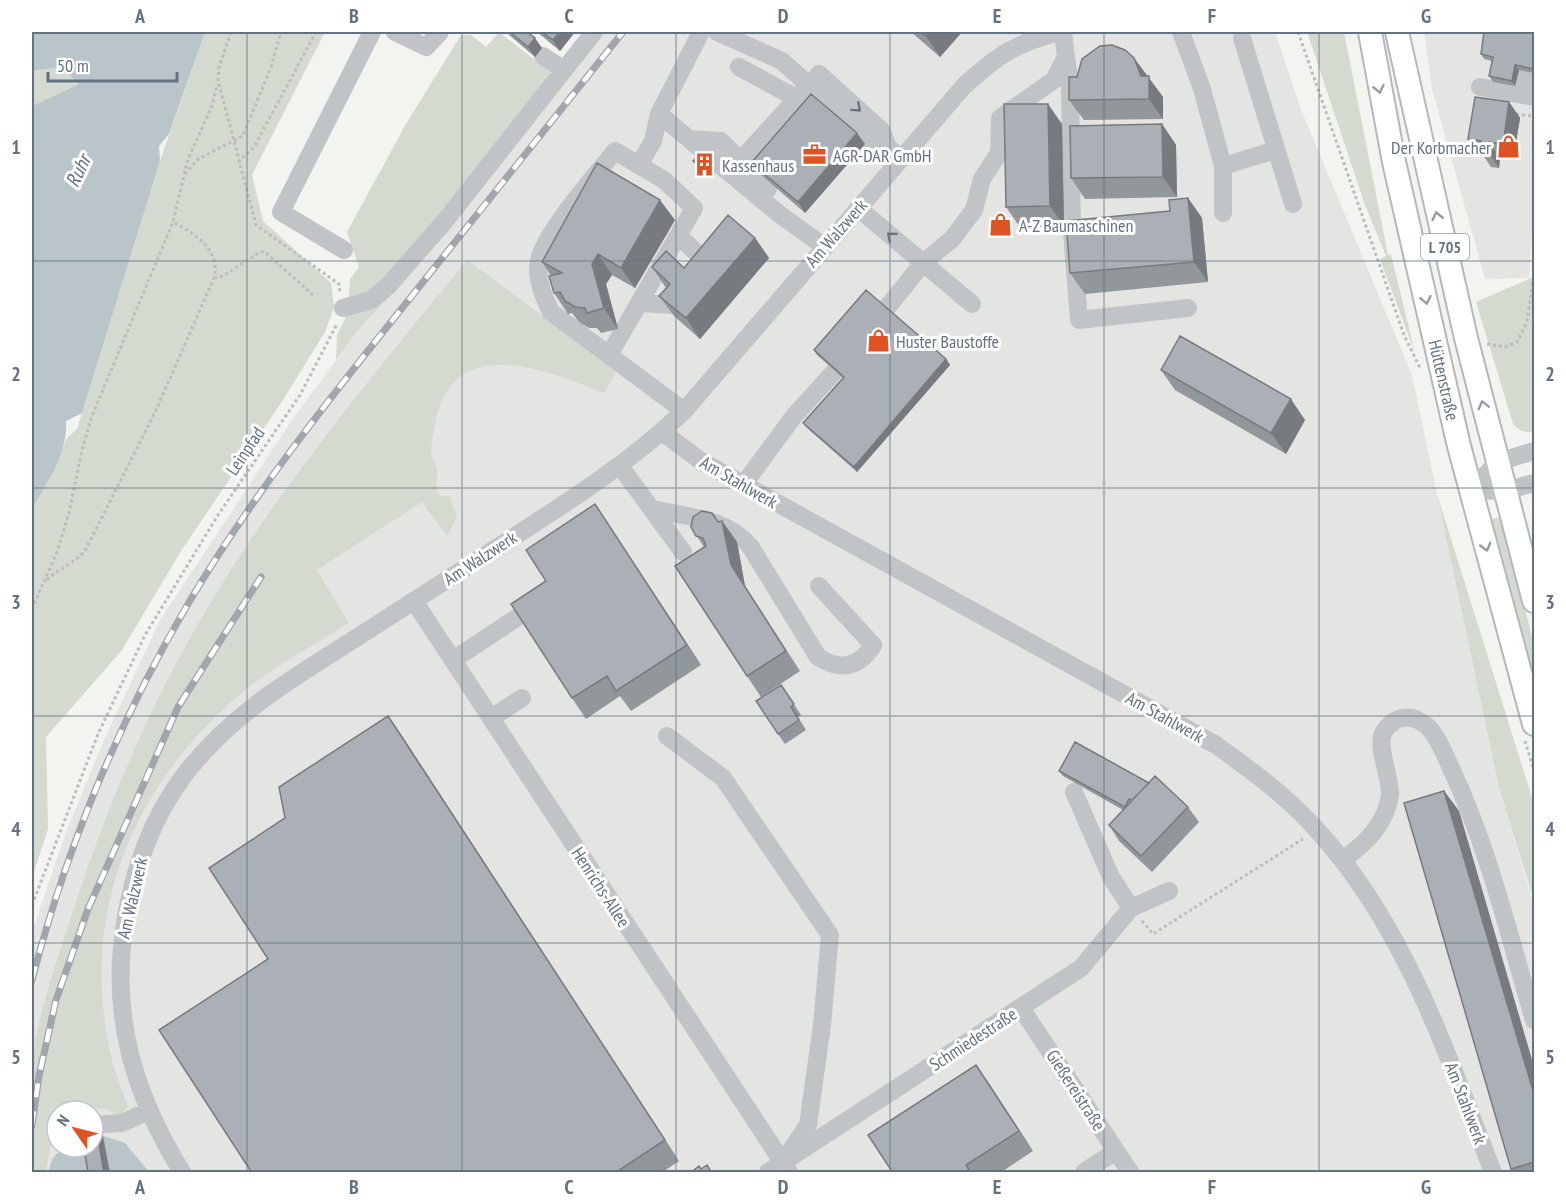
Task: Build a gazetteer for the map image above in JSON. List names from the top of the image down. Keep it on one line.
{"streets":{"main road":["L 705","Hüttenstraße"],"street":["Am Walzwerk","Am Stahlwerk","Henrichs-Allee","Schmiedestraße","Gießereistraße"],"path":["Leinpfad"]},"crossings":[["Am Walzwerk","Am Stahlwerk"],["Am Walzwerk","Henrichs-Allee"],["Henrichs-Allee","Schmiedestraße"],["Schmiedestraße","Gießereistraße"]],"water":["Ruhr"],"places":{"shop":["Der Korbmacher","A-Z Baumaschinen","Huster Baustoffe"],"office":["AGR-DAR GmbH"],"building":["Kassenhaus"]},"scale_bar":"50 m","north":"top left","grid":{"columns":["A","B","C","D","E","F","G"],"rows":["1","2","3","4","5"]}}
